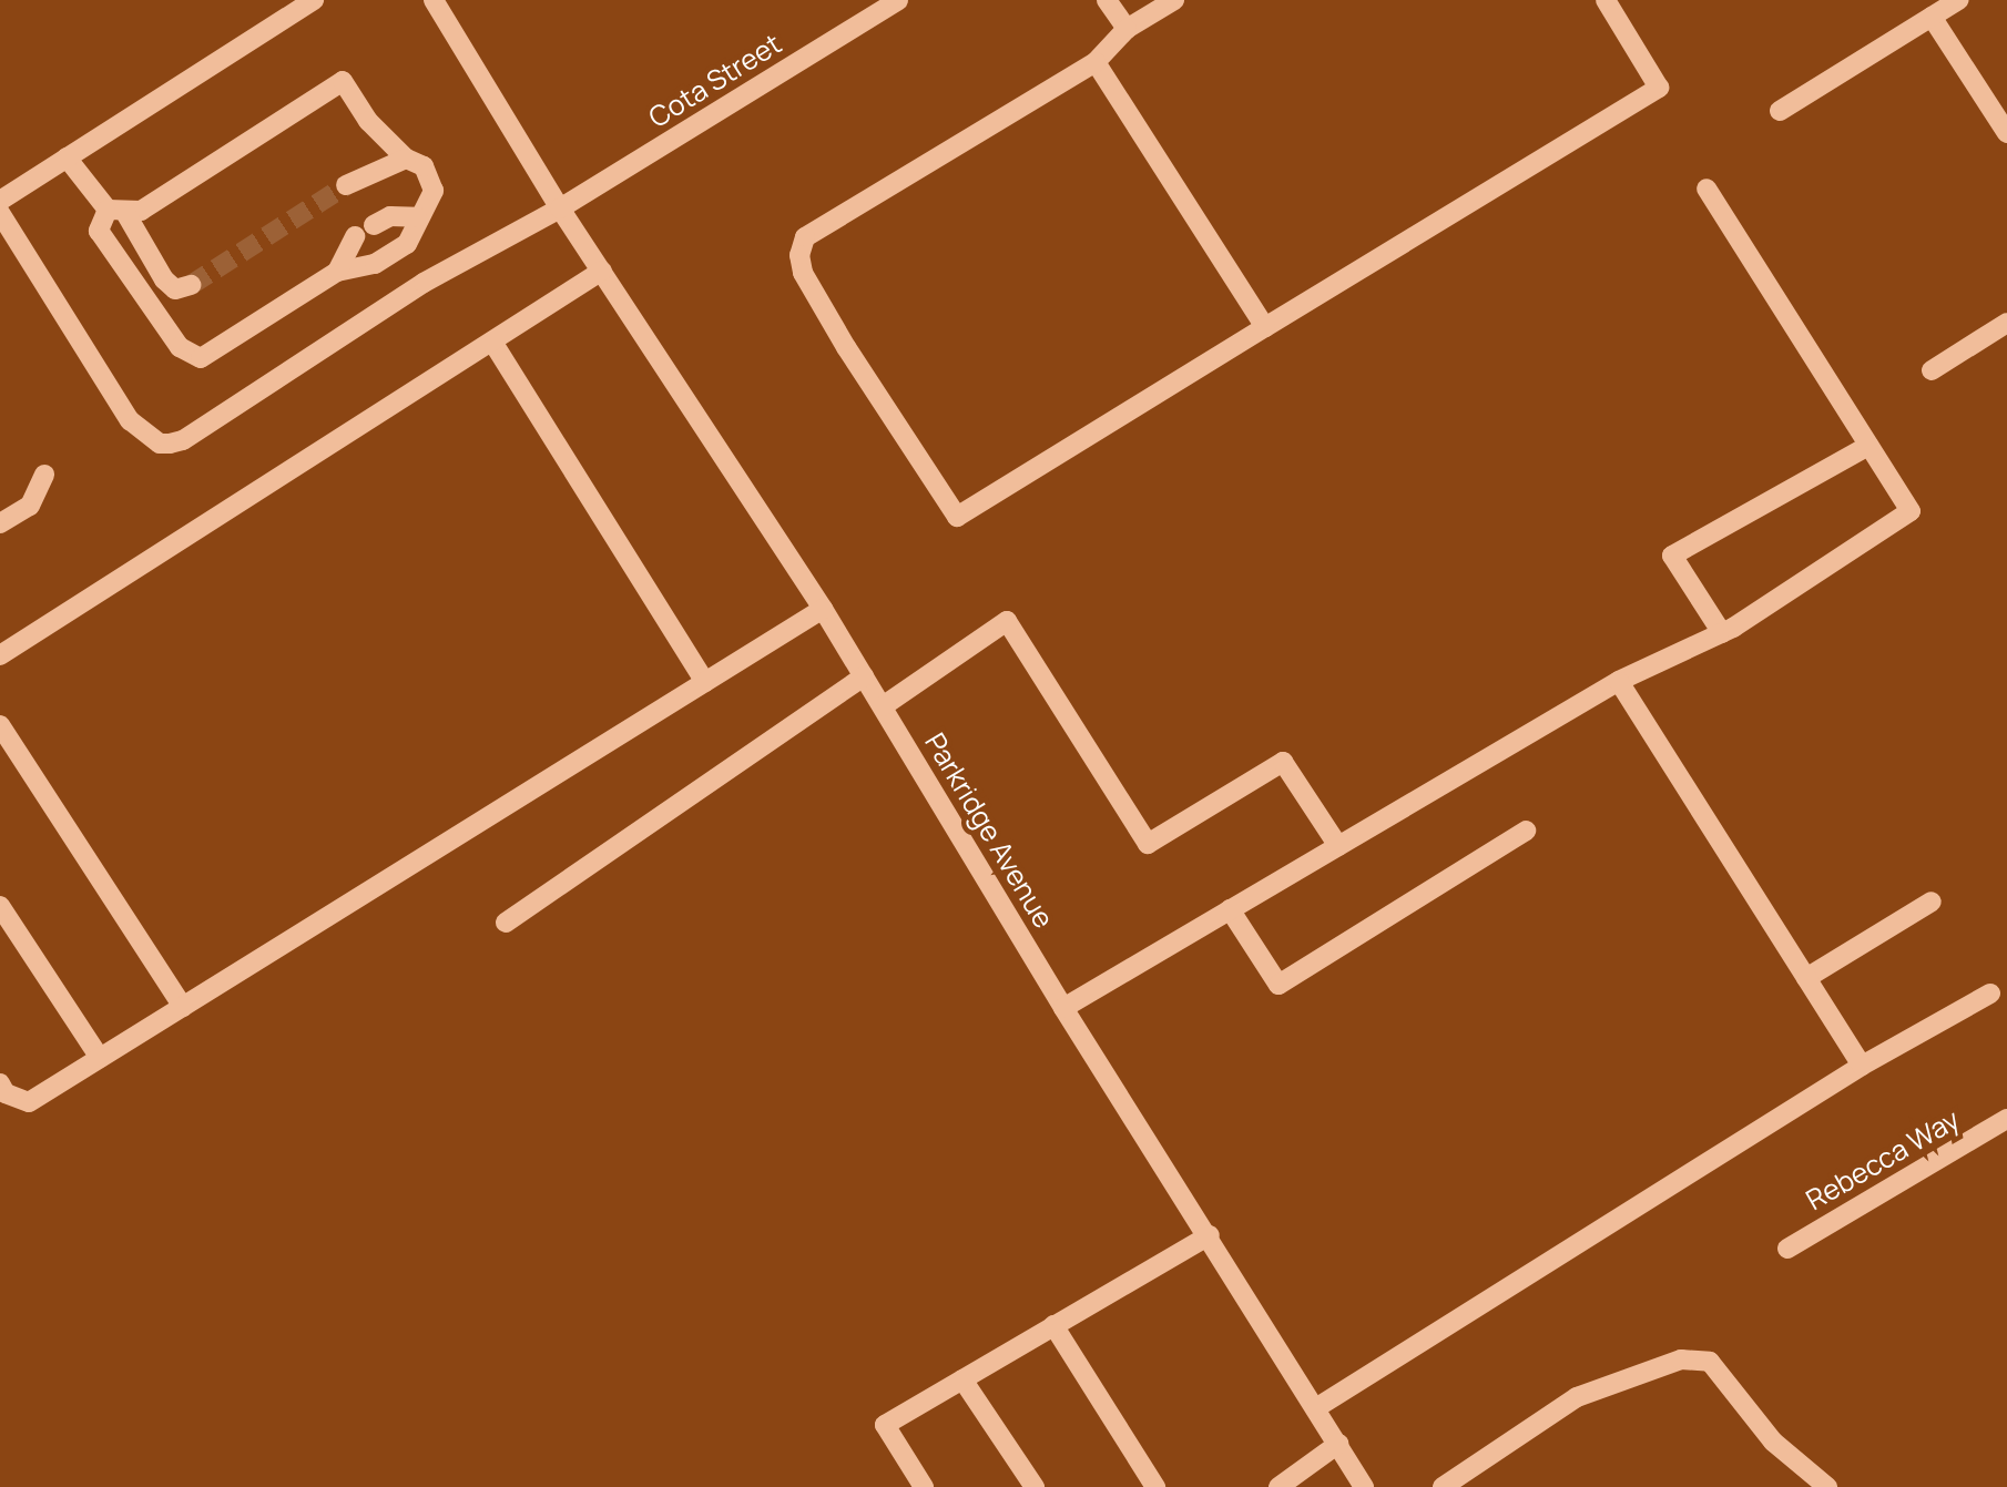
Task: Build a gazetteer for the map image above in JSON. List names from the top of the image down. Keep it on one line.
{"streets":{"street":["Cota Street","Parkridge Avenue","Rebecca Way"]},"crossings":[["Cota Street","Parkridge Avenue"]]}
